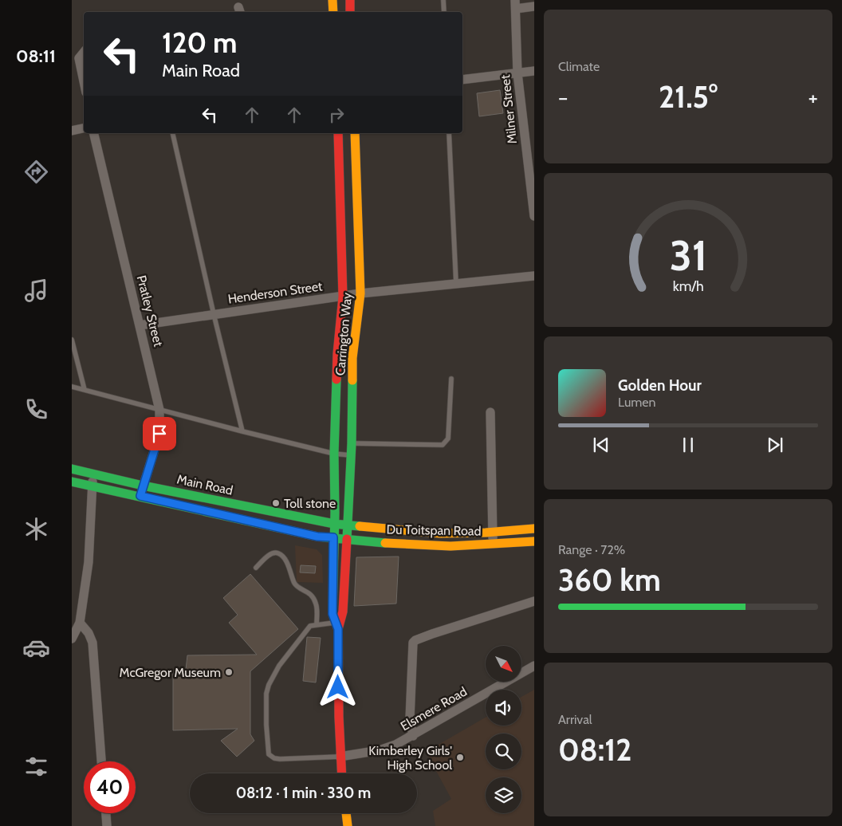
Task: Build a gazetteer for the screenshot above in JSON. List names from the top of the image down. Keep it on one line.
{"streets":{"street":["Milner Street","Henderson Street","Pratley Street","Carrington Way","Main Road","Du Toitspan Road","Elsmere Road"]},"crossings":[["Henderson Street","Pratley Street"],["Henderson Street","Carrington Way"],["Pratley Street","Main Road"],["Carrington Way","Main Road"],["Carrington Way","Du Toitspan Road"],["Main Road","Du Toitspan Road"]],"places":["Toll stone","McGregor Museum","Kimberley Girls' High School"],"north":"bottom right","page":{"tabs":"08:11","tile":["Climate",["Range · 72%","360 km"],["Arrival","08:12"]],"turn":["120 m","Main Road"],"heat":["−","21.5°","+"],"song":["Golden Hour","Lumen"],"limit":"40","trip":"08:12 · 1 min · 330 m","gauge":["31","km/h"]}}
